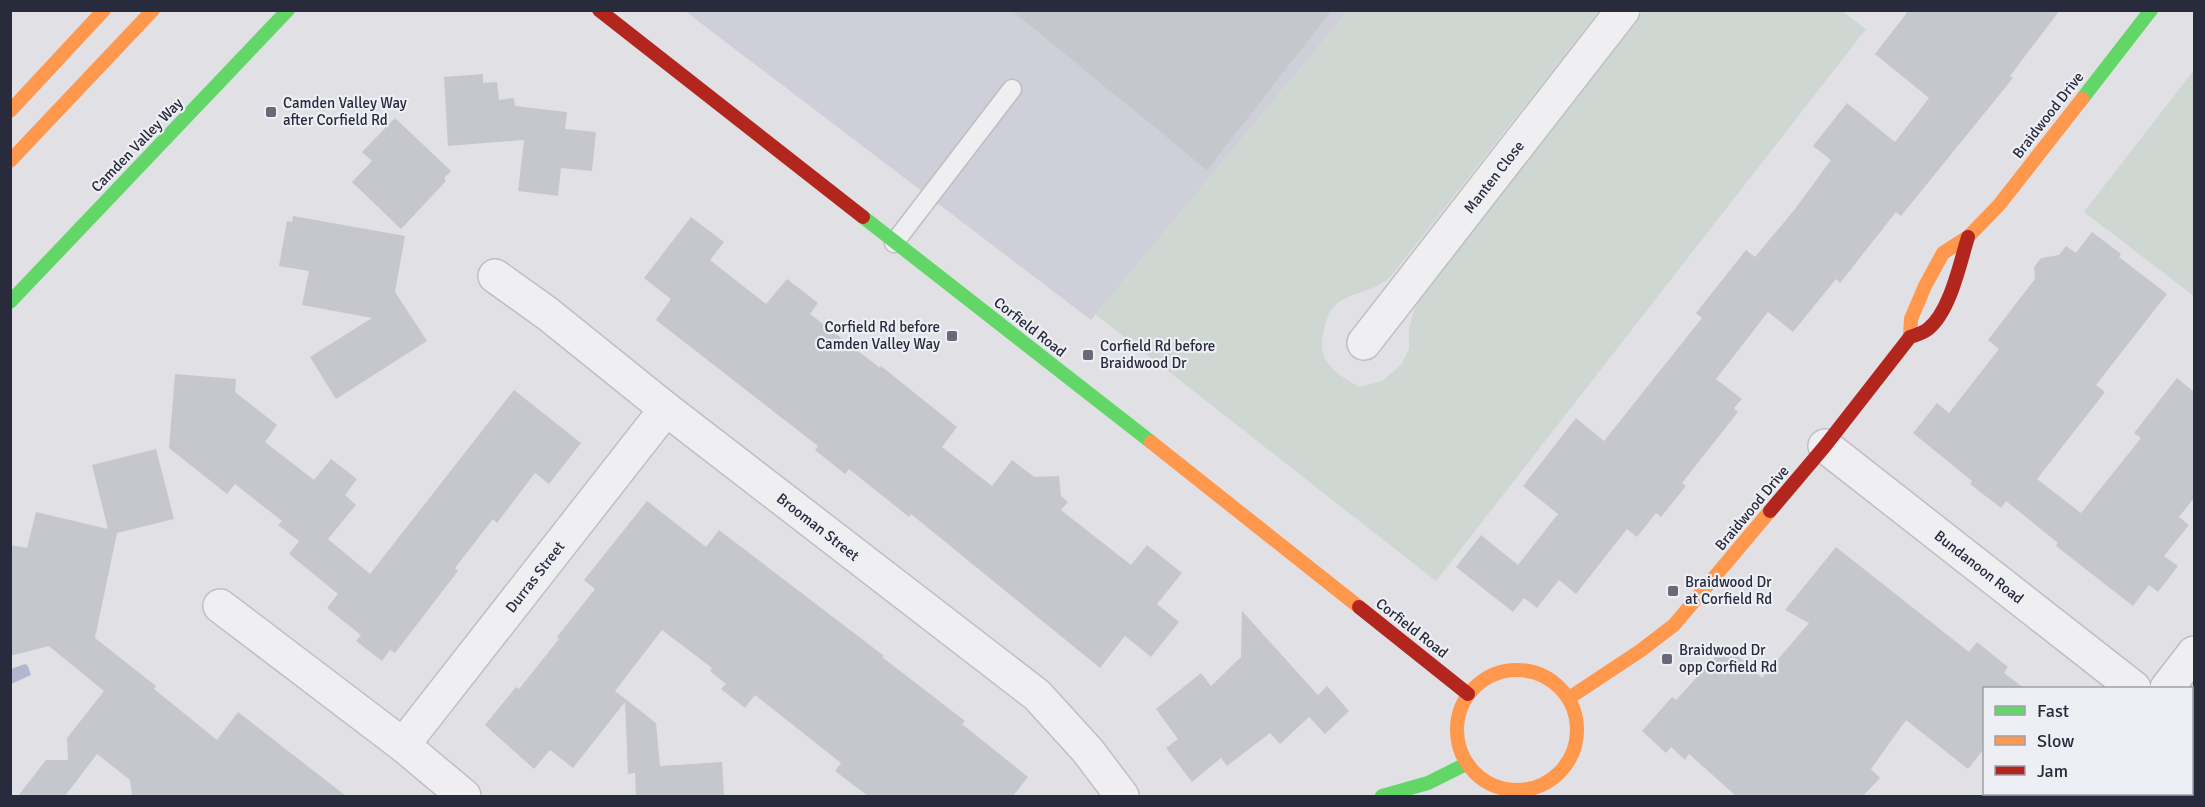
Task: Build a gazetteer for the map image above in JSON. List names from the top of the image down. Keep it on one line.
{"streets":{"street":["Braidwood Drive","Camden Valley Way","Manten Close","Corfield Road","Brooman Street","Bundanoon Road","Durras Street"]},"crossings":[["Braidwood Drive","Corfield Road"],["Braidwood Drive","Bundanoon Road"],["Brooman Street","Durras Street"]],"places":{"transit":["Camden Valley Way after Corfield Rd","Corfield Rd before Camden Valley Way","Corfield Rd before Braidwood Dr","Braidwood Dr at Corfield Rd","Braidwood Dr opp Corfield Rd"]},"legend":["Fast","Slow","Jam"]}
